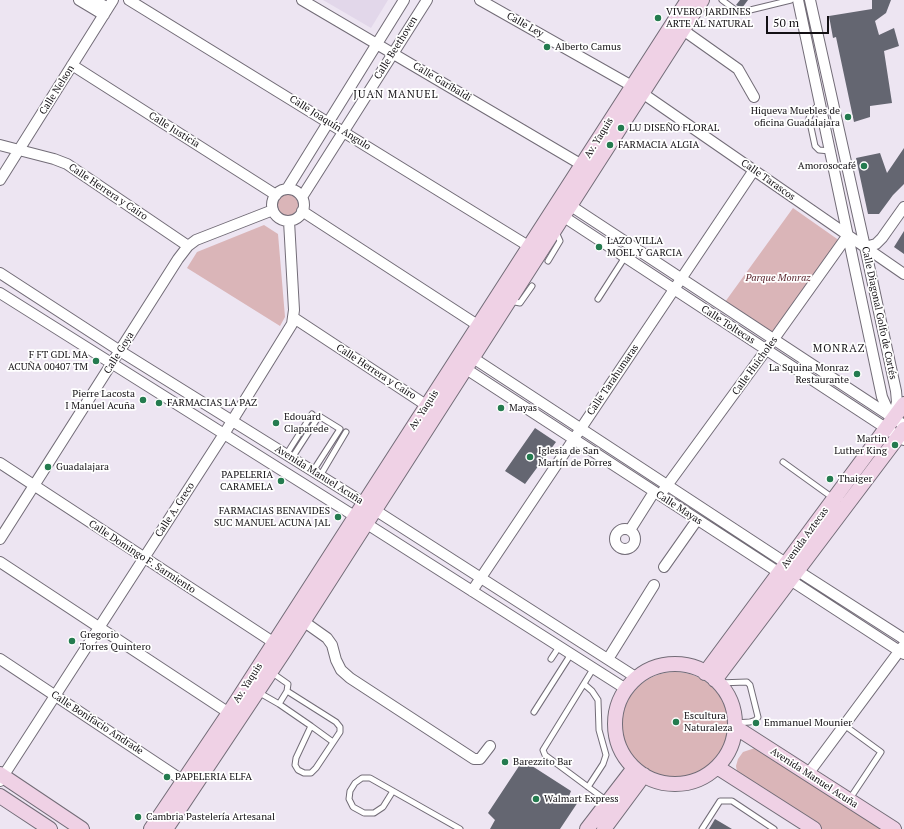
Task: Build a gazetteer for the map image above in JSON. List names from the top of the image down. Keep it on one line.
{"streets":{"street":["Calle Ley","Calle Beethoven","Calle Garibaldi","Calle Nelson","Calle Joaquín Angulo","Calle Justicia","Av. Yaquis","Calle Tarascos","Calle Herrera y Cairo","Calle Diagonal Golfo de Cortés","Calle Toltecas","Calle Goya","Calle Huicholes","Calle Tarahumaras","Avenida Manuel Acuña","Calle Mayas","Calle A. Greco","Avenida Aztecas","Calle Domingo F. Sarmiento","Calle Bonifacio Andrade"]},"crossings":[["Calle Ley","Av. Yaquis"],["Calle Ley","Calle Tarascos"],["Calle Beethoven","Calle Garibaldi"],["Calle Beethoven","Calle Joaquín Angulo"],["Calle Beethoven","Calle Justicia"],["Calle Beethoven","Calle Goya"],["Calle Garibaldi","Av. Yaquis"],["Calle Nelson","Calle Justicia"],["Calle Nelson","Calle Herrera y Cairo"],["Calle Joaquín Angulo","Av. Yaquis"],["Calle Justicia","Calle Goya"],["Av. Yaquis","Calle Tarascos"],["Av. Yaquis","Calle Herrera y Cairo"],["Av. Yaquis","Calle Toltecas"],["Av. Yaquis","Avenida Manuel Acuña"],["Av. Yaquis","Calle Mayas"],["Av. Yaquis","Calle Domingo F. Sarmiento"],["Av. Yaquis","Calle Bonifacio Andrade"],["Calle Tarascos","Calle Diagonal Golfo de Cortés"],["Calle Tarascos","Calle Huicholes"],["Calle Tarascos","Calle Tarahumaras"],["Calle Herrera y Cairo","Calle Goya"],["Calle Herrera y Cairo","Calle A. Greco"],["Calle Diagonal Golfo de Cortés","Calle Toltecas"],["Calle Diagonal Golfo de Cortés","Calle Huicholes"],["Calle Diagonal Golfo de Cortés","Avenida Aztecas"],["Calle Toltecas","Calle Huicholes"],["Calle Toltecas","Calle Tarahumaras"],["Calle Toltecas","Avenida Aztecas"],["Calle Goya","Avenida Manuel Acuña"],["Calle Goya","Calle Domingo F. Sarmiento"],["Calle Huicholes","Calle Mayas"],["Calle Tarahumaras","Avenida Manuel Acuña"],["Calle Tarahumaras","Calle Mayas"],["Avenida Manuel Acuña","Calle A. Greco"],["Avenida Manuel Acuña","Avenida Aztecas"],["Calle Mayas","Avenida Aztecas"],["Calle A. Greco","Calle Domingo F. Sarmiento"],["Calle A. Greco","Calle Bonifacio Andrade"]],"districts":["JUAN MANUEL","MONRAZ"],"parks":["Parque Monraz"],"places":["VIVERO JARDINES ARTE AL NATURAL","Alberto Camus","Hiqueva Muebles de oficina Guadalajara","LU DISEÑO FLORAL","FARMACIA ALGIA","Amorosocafé","LAZO VILLA MOEL Y GARCIA","F FT GDL MA ACUÑA 00407 TM","La Squina Monraz Restaurante","Pierre Lacosta I Manuel Acuña","FARMACIAS LA PAZ","Mayas","Edouard Claparede","Martin Luther King","Iglesia de San Martín de Porres","Guadalajara","Thaiger","PAPELERIA CARAMELA","FARMACIAS BENAVIDES SUC MANUEL ACUNA JAL","Gregorio Torres Quintero","Escultura Naturaleza","Emmanuel Mounier","Barezzito Bar","PAPELERIA ELFA","Walmart Express","Cambria Pastelería Artesanal"],"scale_bar":"50 m"}
